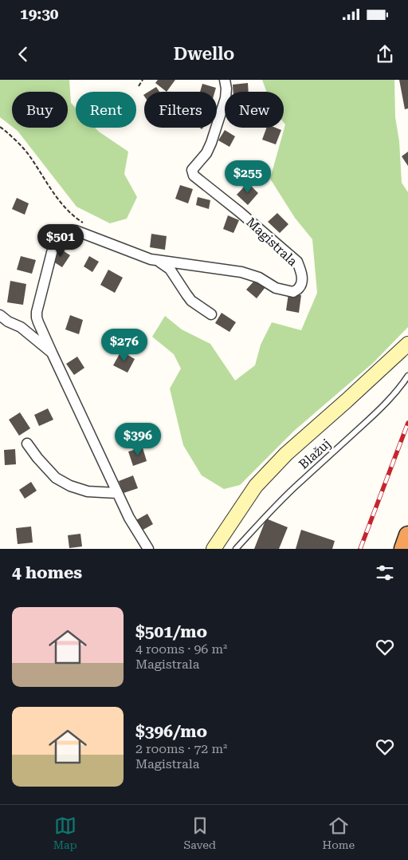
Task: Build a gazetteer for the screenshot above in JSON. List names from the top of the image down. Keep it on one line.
{"streets":{"street":["Magistrala"],"lane":["Blažuj"]},"page":{"status":"19:30","header":"Dwello","chip":["Buy","Rent","Filters","New"],"price":["$255","$501","$276","$396"],"heading":"4 homes","list":[{"name":"$501/mo","note":"4 rooms · 96 m² · Magistrala"},{"name":"$396/mo","note":"2 rooms · 72 m² · Magistrala"}],"tabs":["Map","Saved","Home"]}}
